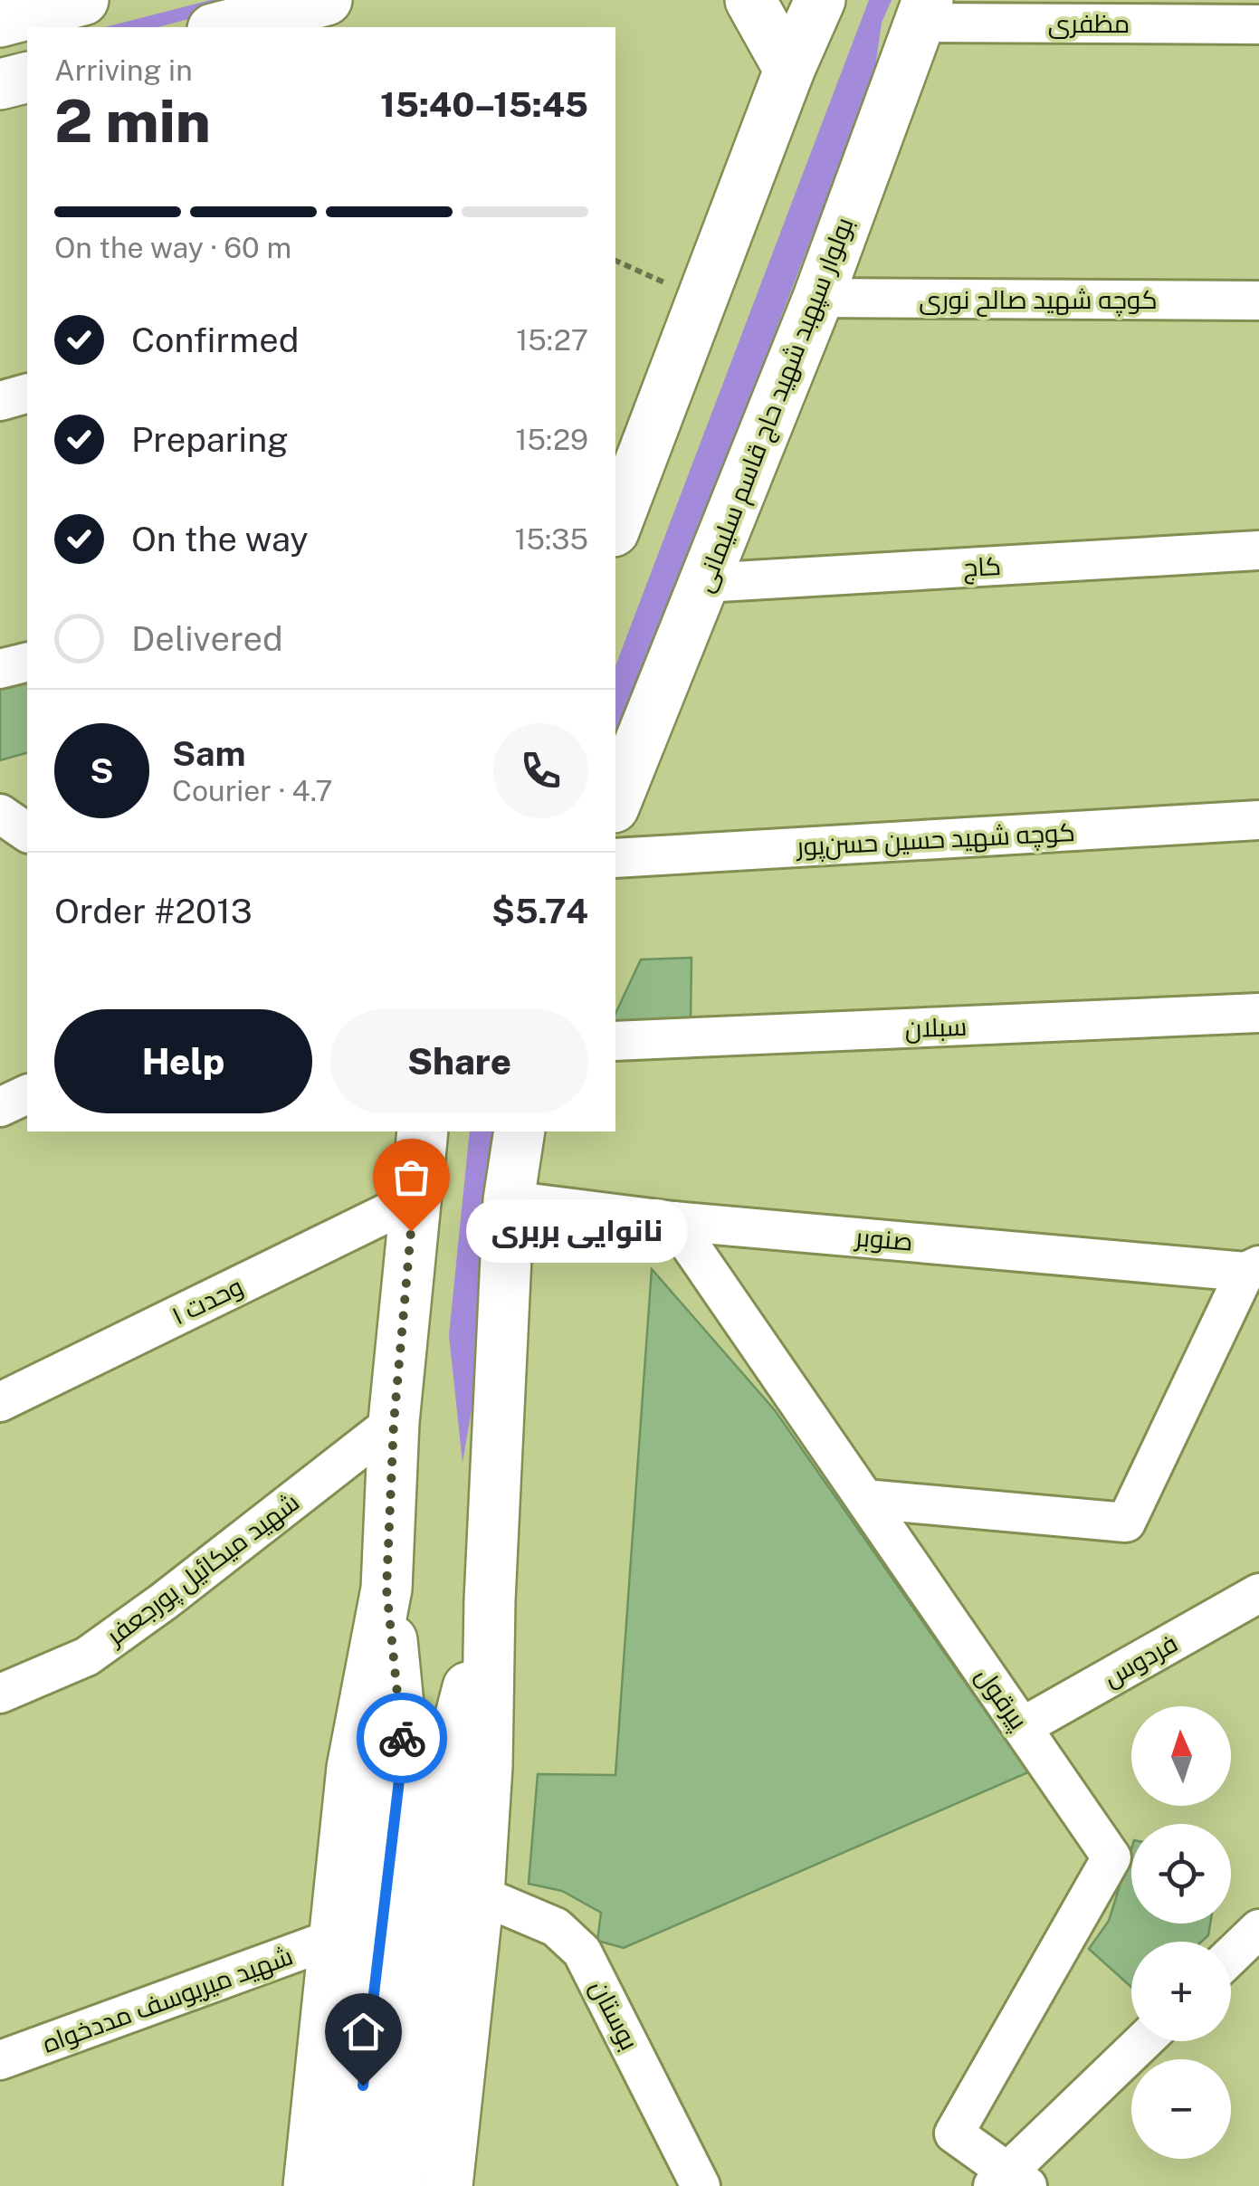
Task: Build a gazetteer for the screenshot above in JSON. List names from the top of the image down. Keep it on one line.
{"streets":{"main road":["بولوار سپهبد شهید حاج قاسم سلیمانی"],"street":["مظفری","کوچه شهید صالح نوری","کاج","کوچه شهید حسین حسن‌پور","سبلان","صنوبر","وحدت ۱","شهید میکائیل پورجعفر","فردوس","پیرقول","شهید میریوسف مددخواه","بوستان"]},"crossings":[["مظفری","بولوار سپهبد شهید حاج قاسم سلیمانی"],["کوچه شهید صالح نوری","بولوار سپهبد شهید حاج قاسم سلیمانی"],["بولوار سپهبد شهید حاج قاسم سلیمانی","کاج"],["صنوبر","پیرقول"],["فردوس","پیرقول"]],"places":["نانوایی بربری"],"north":"top","page":{"heading":["2 min","Arriving in","15:40–15:45"],"panel":["Sam","Courier · 4.7","Order #2013","$5.74"],"bar":"On the way · 60 m","list":[["Confirmed","15:27"],["Preparing","15:29"],["On the way","15:35"],"Delivered"],"round":"S","buttons":["Help","Share"],"bubble":"نانوایی بربری","map_buttons":["+","−"]}}
